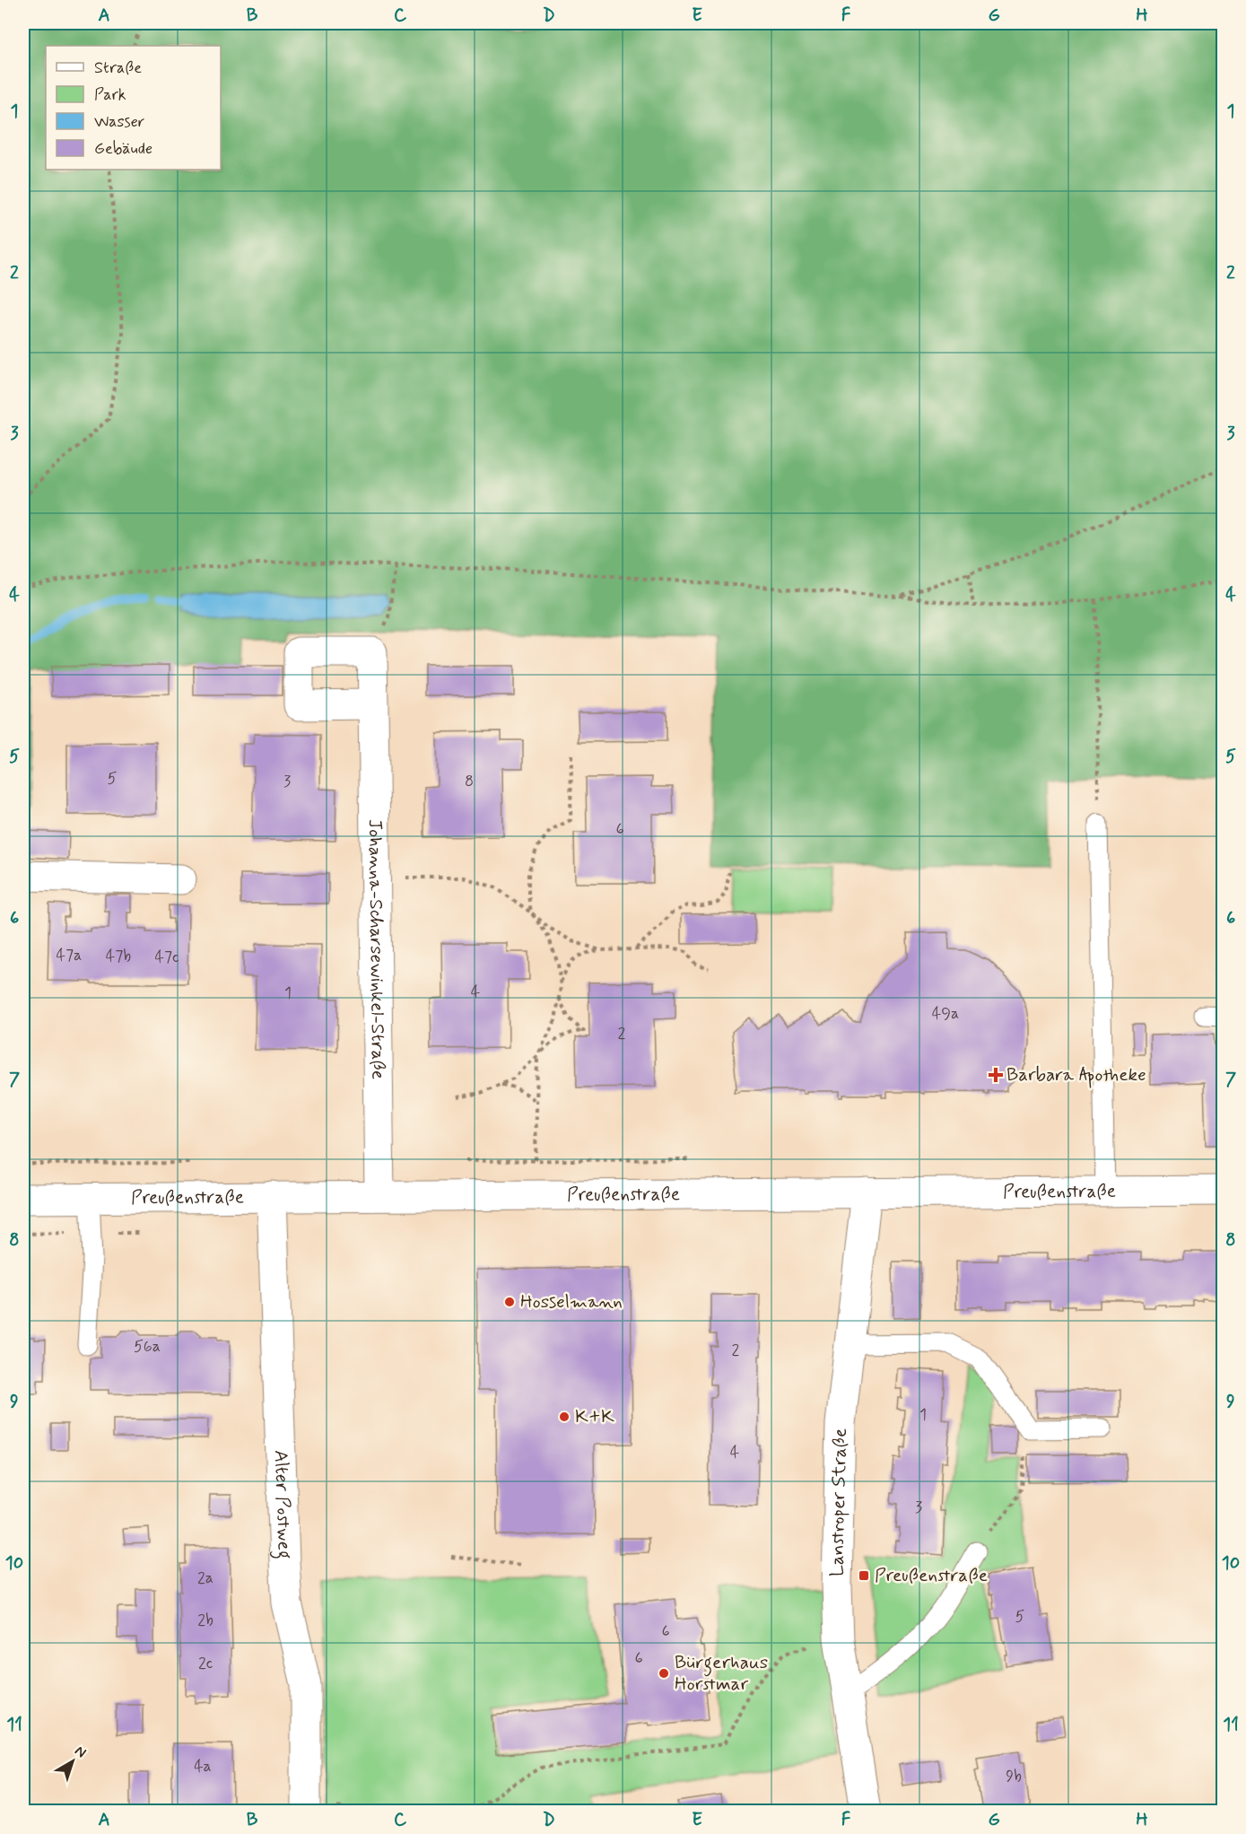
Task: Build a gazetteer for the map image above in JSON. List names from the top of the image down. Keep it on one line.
{"streets":{"street":["Johanna-Scharsewinkel-Straße","Preußenstraße","Lanstroper Straße","Alter Postweg"]},"crossings":[["Johanna-Scharsewinkel-Straße","Preußenstraße"],["Preußenstraße","Lanstroper Straße"],["Preußenstraße","Alter Postweg"]],"places":{"health":["Barbara Apotheke"],"other":["Hosselmann","K+K","Bürgerhaus Horstmar"],"transit":["Preußenstraße"]},"house_numbers":["5","3","8","6","47a","47b","47c","4","1","49a","2","56a","2","1","4","3","2a","5","2b","6","6","2c","4a","9b"],"legend":["Straße","Park","Wasser","Gebäude"],"north":"top right","grid":{"columns":["A","B","C","D","E","F","G","H"],"rows":["1","2","3","4","5","6","7","8","9","10","11"]}}
